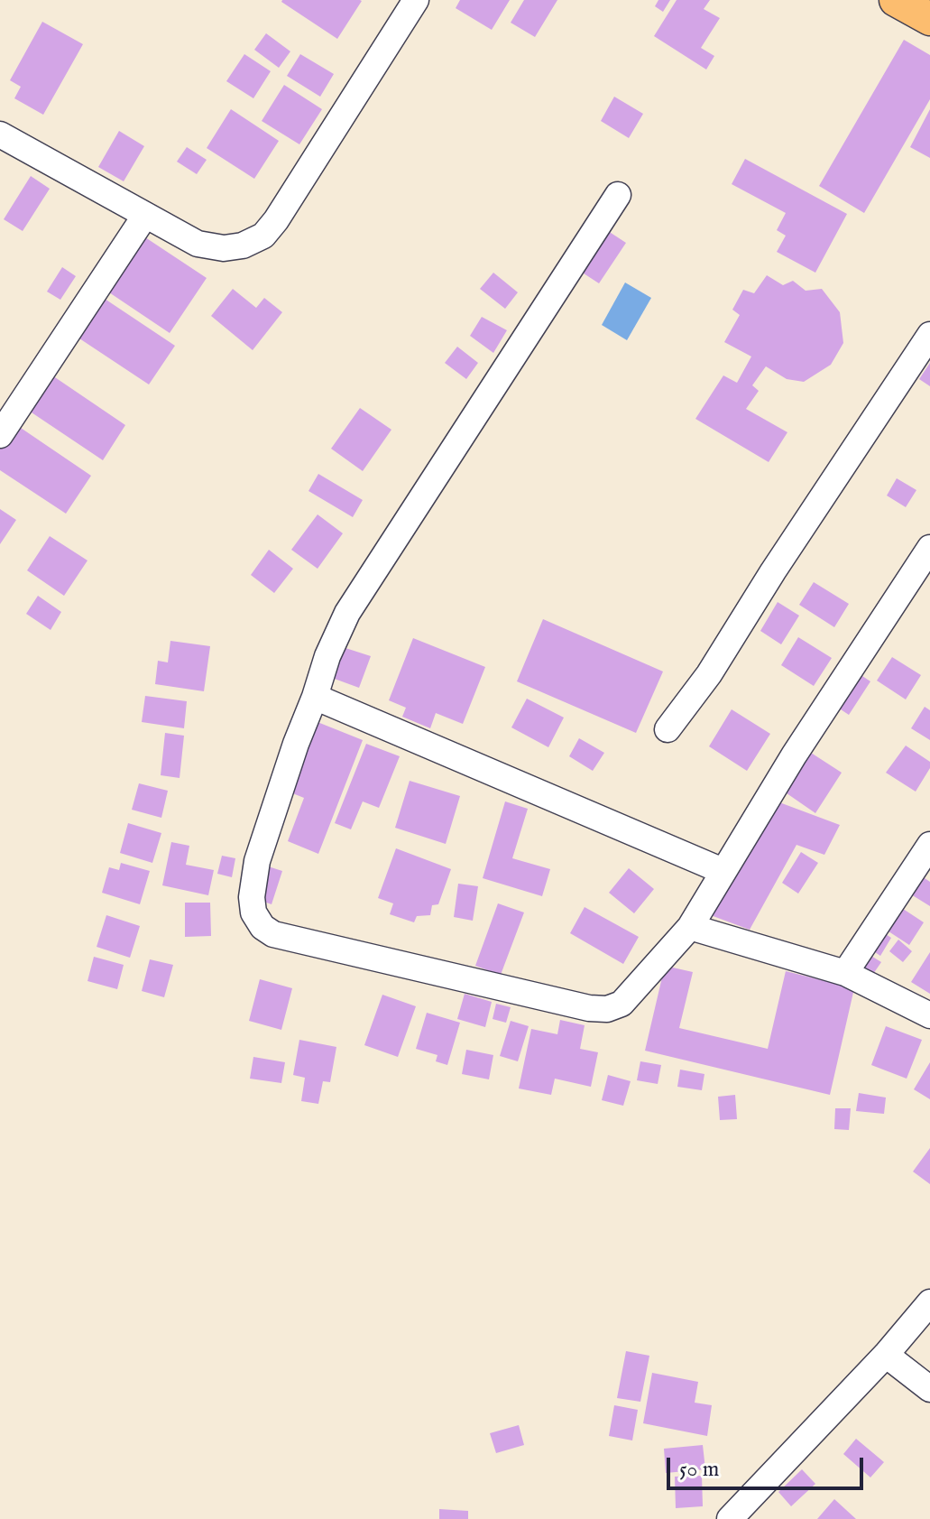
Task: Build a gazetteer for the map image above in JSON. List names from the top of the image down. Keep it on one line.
{"scale_bar":"50 m"}
